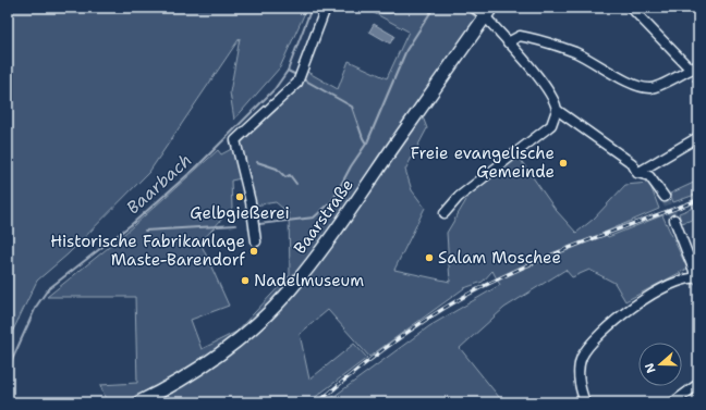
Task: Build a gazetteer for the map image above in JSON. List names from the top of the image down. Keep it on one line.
{"streets":{"main road":["Baarstraße"]},"water":["Baarbach"],"places":["Freie evangelische Gemeinde","Gelbgießerei","Historische Fabrikanlage Maste-Barendorf","Salam Moschee","Nadelmuseum"],"north":"left"}
